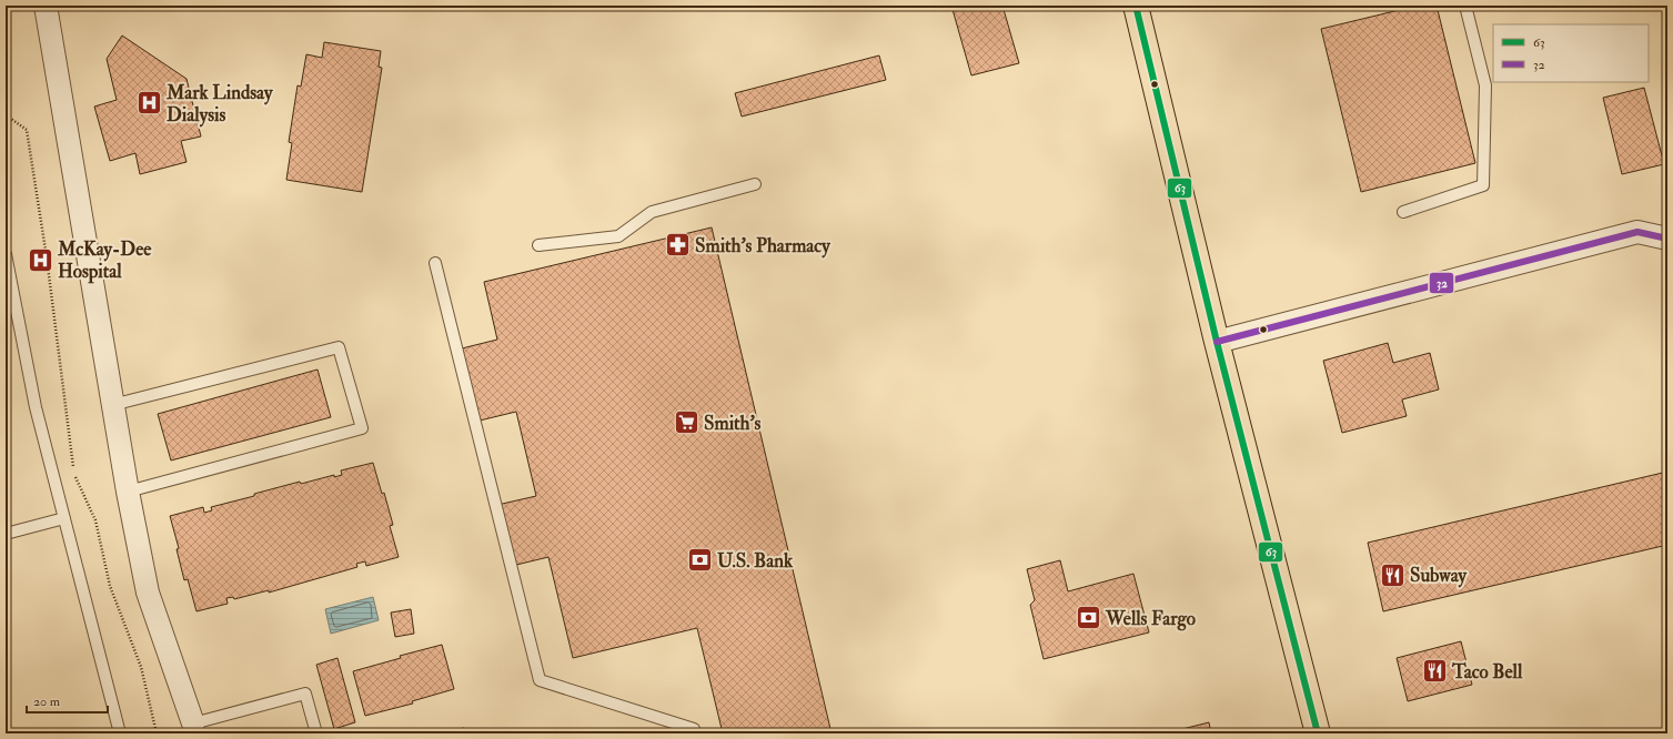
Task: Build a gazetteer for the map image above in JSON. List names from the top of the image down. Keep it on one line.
{"places":{"hospital":["Mark Lindsay Dialysis","McKay-Dee Hospital"],"pharmacy":["Smith's Pharmacy"],"supermarket":["Smith's"],"bank":["U.S. Bank","Wells Fargo"],"restaurant":["Subway","Taco Bell"]},"lines":["transit line 63","transit line 32"],"legend":["63","32"],"scale_bar":"20 m"}
